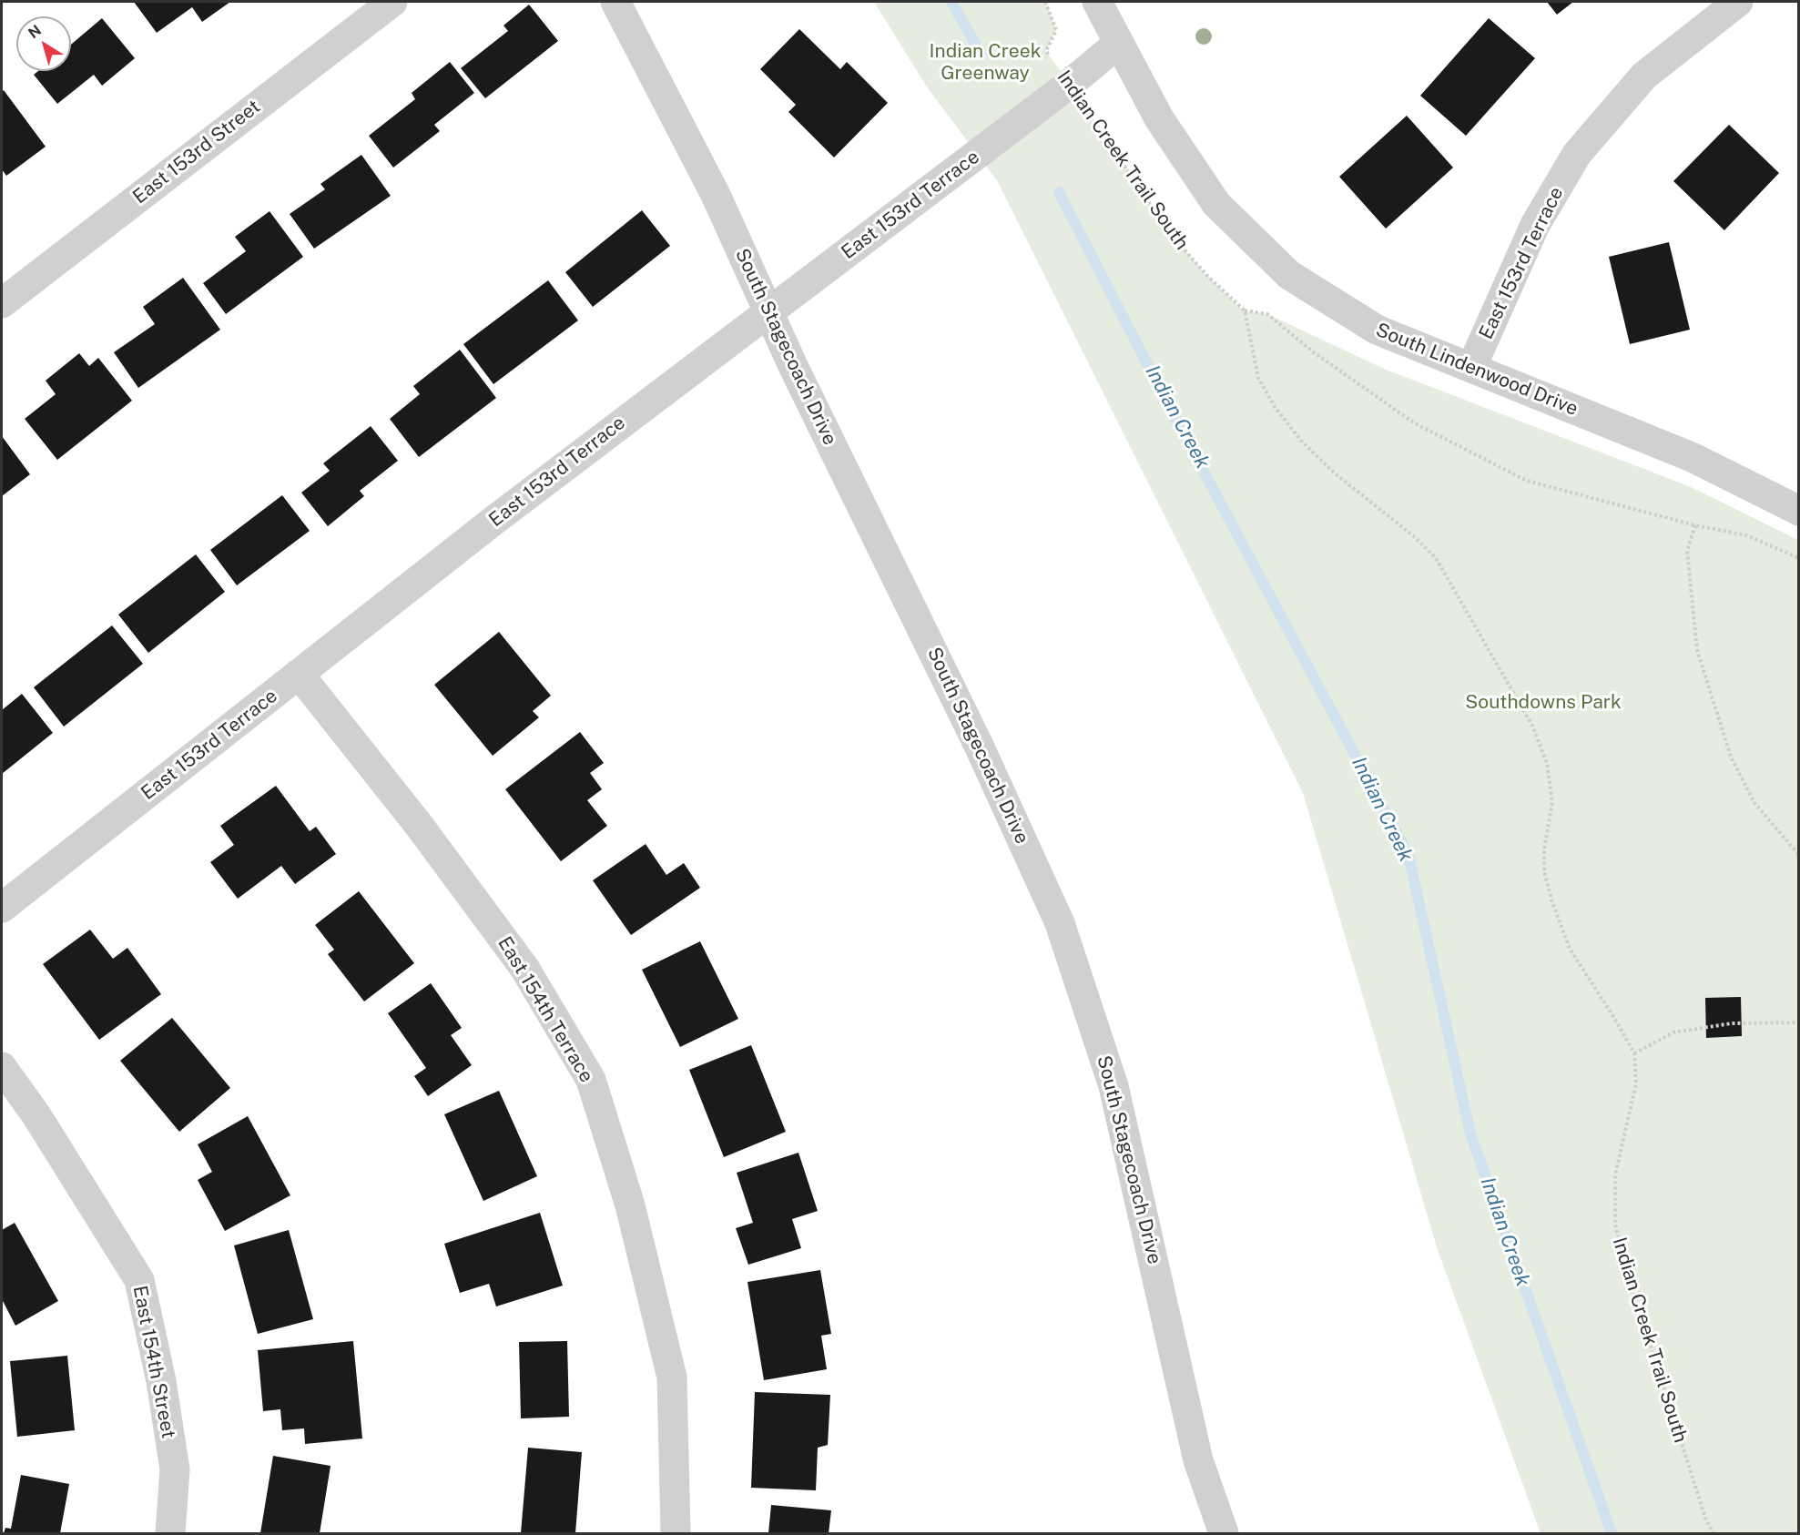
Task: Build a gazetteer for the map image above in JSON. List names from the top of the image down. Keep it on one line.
{"streets":{"street":["East 153rd Street","East 153rd Terrace","South Stagecoach Drive","South Lindenwood Drive","East 154th Terrace","East 154th Street"],"path":["Indian Creek Trail South"]},"crossings":[["Indian Creek Trail South","East 153rd Terrace"],["East 153rd Terrace","South Stagecoach Drive"],["East 153rd Terrace","South Lindenwood Drive"],["East 153rd Terrace","East 154th Terrace"]],"water":["Indian Creek"],"parks":["Indian Creek Greenway","Southdowns Park"],"north":"top left"}
